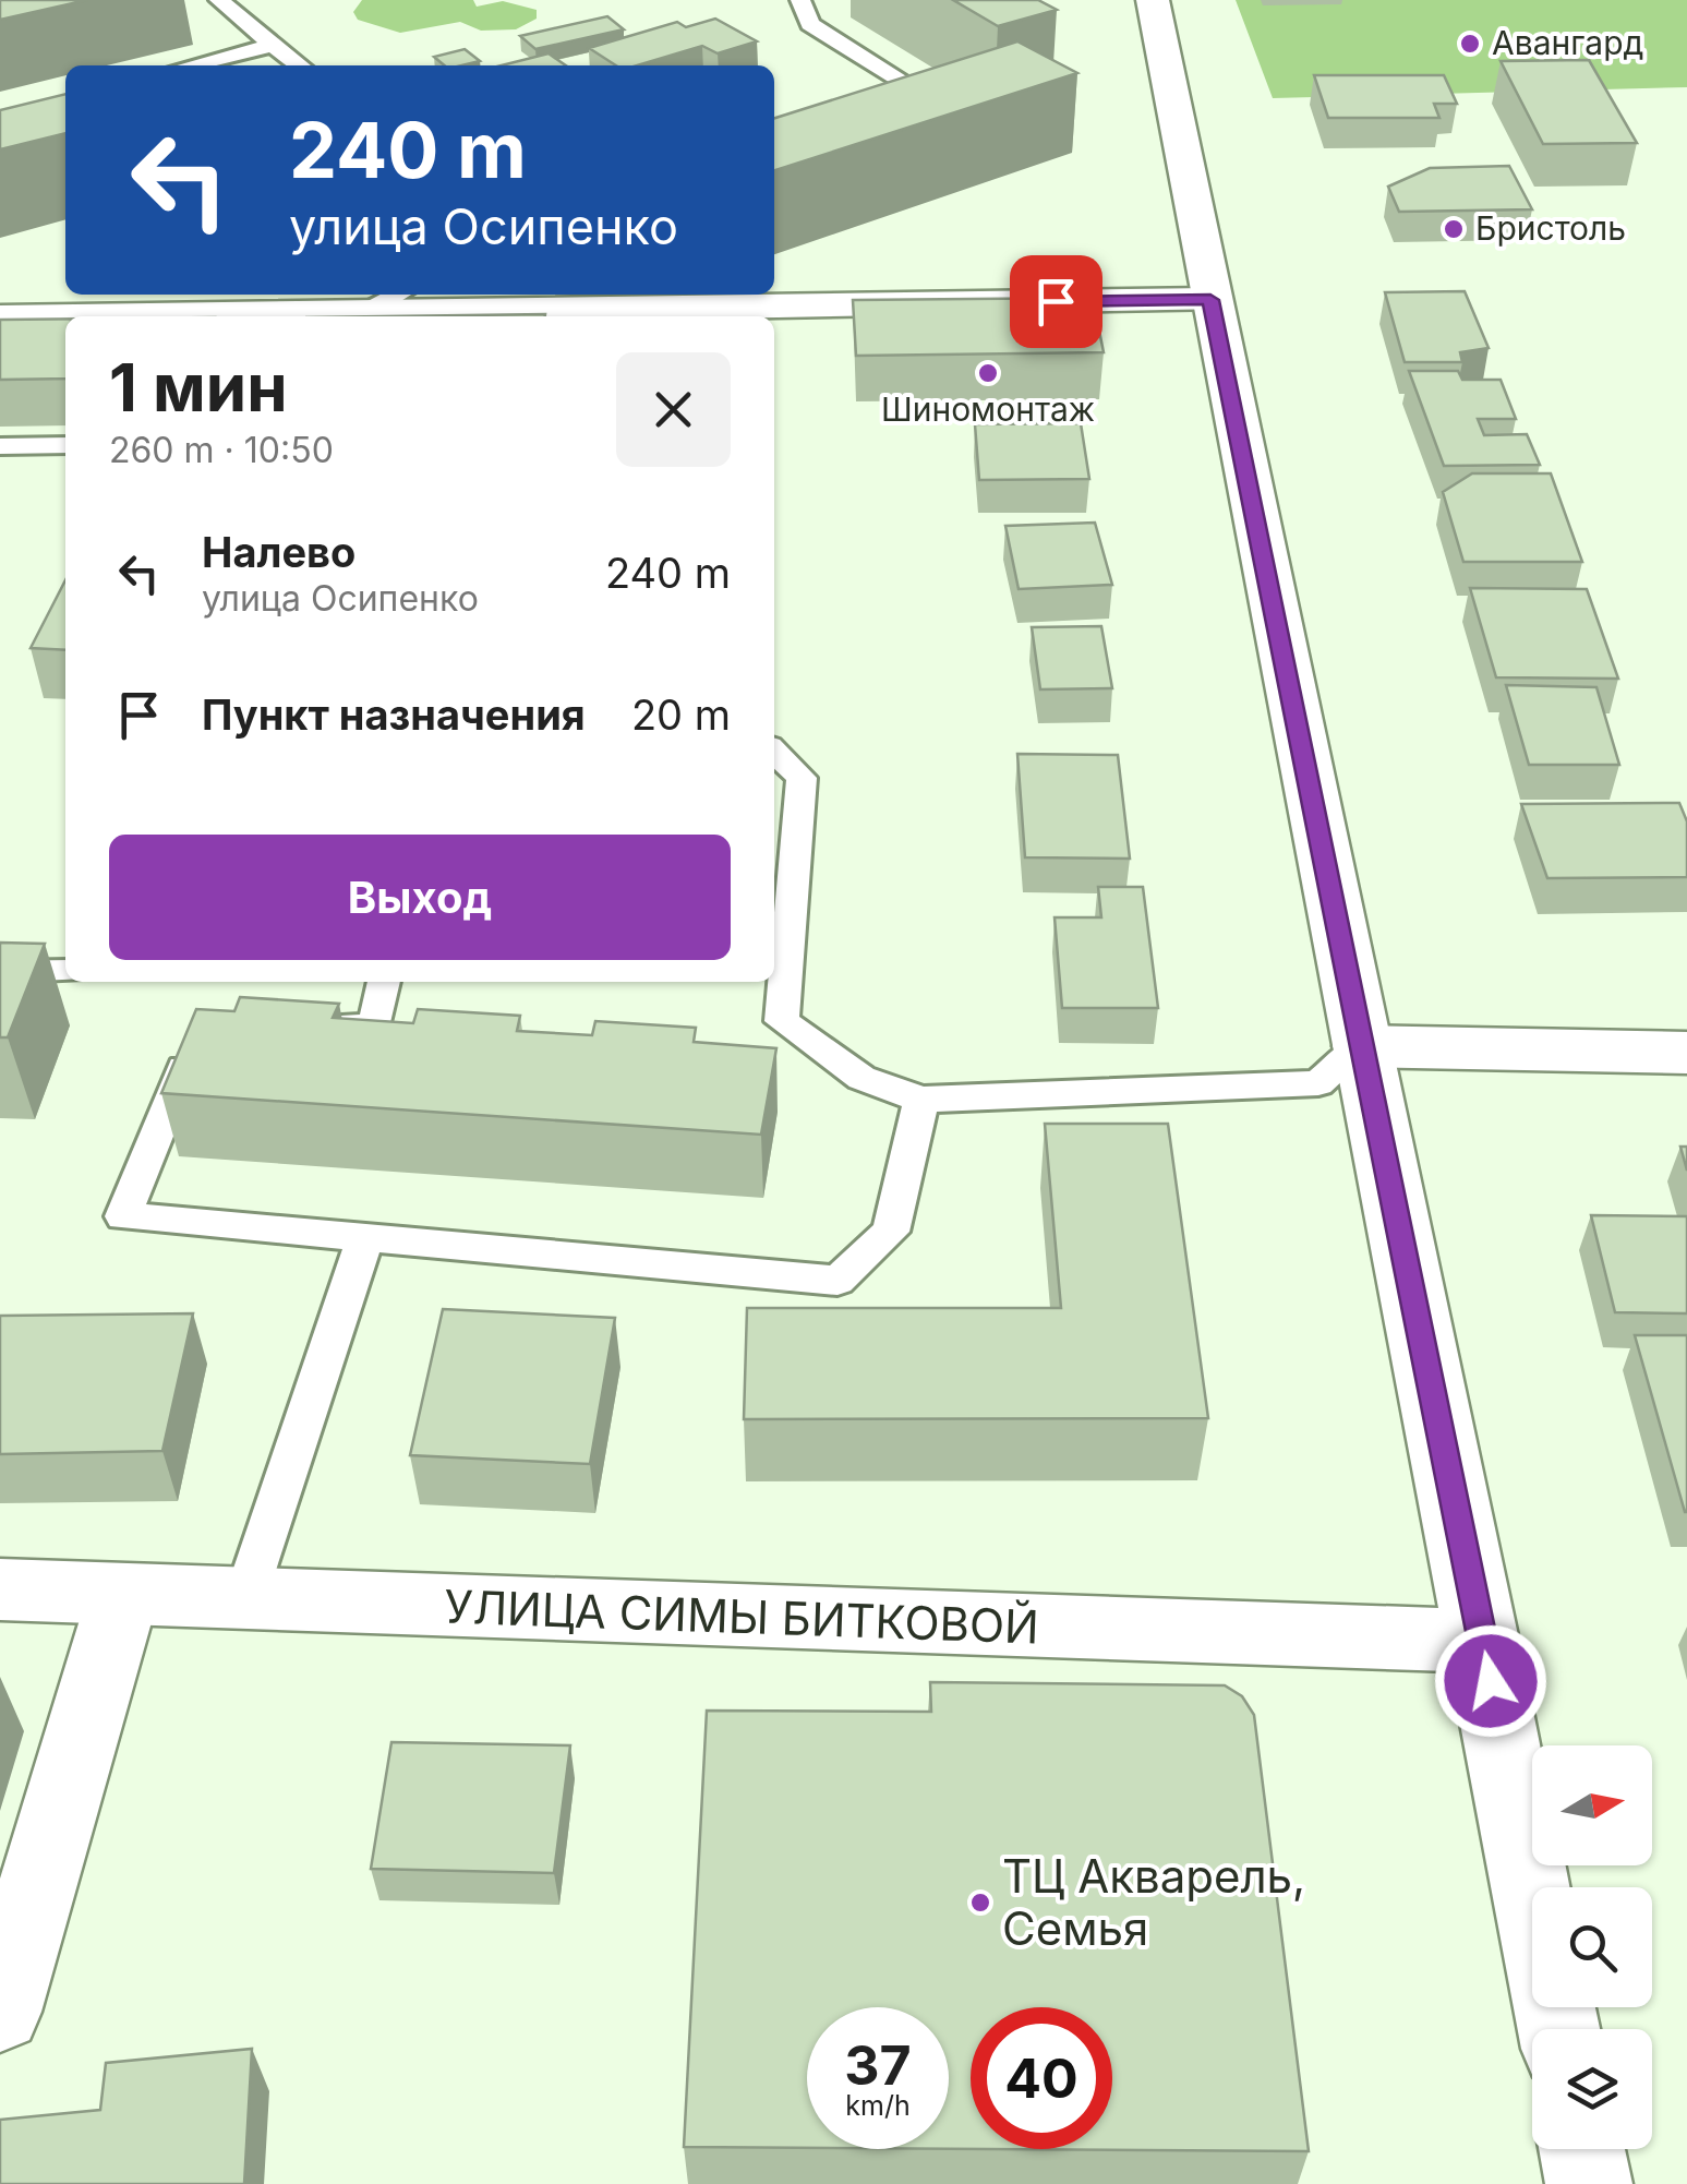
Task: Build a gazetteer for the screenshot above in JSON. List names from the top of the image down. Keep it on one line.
{"streets":{"street":["УЛИЦА СИМЫ БИТКОВОЙ"]},"places":["Авангард","Бристоль","Шиномонтаж","ТЦ Акварель, Семья"],"north":"right","page":{"turn":["240 m","улица Осипенко"],"heading":["1 мин","260 m · 10:50"],"list":[{"name":"Налево","note":"улица Осипенко","value":"240 m"},{"name":"Пункт назначения","value":"20 m"}],"buttons":"Выход","speed":"37 km/h","limit":"40"}}
